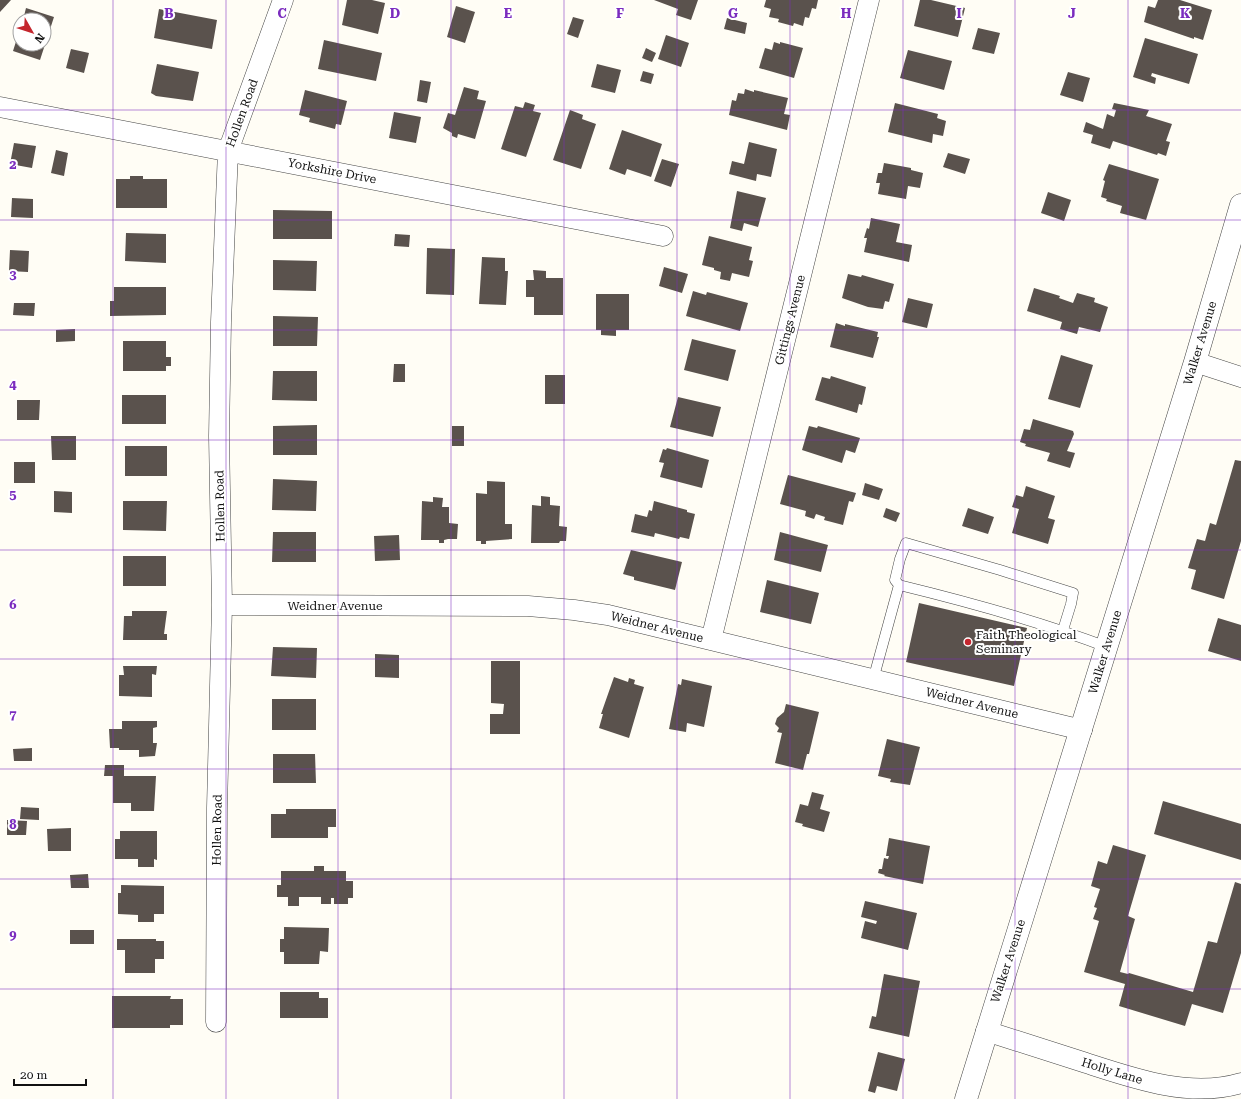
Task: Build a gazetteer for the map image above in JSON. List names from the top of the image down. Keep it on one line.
{"streets":{"street":["Hollen Road","Yorkshire Drive","Gittings Avenue","Walker Avenue","Weidner Avenue","Holly Lane"]},"crossings":[["Hollen Road","Yorkshire Drive"],["Hollen Road","Weidner Avenue"],["Gittings Avenue","Weidner Avenue"],["Walker Avenue","Weidner Avenue"],["Walker Avenue","Holly Lane"]],"places":["Faith Theological Seminary"],"scale_bar":"20 m","north":"bottom right","grid":{"columns":["B","C","D","E","F","G","H","I","J","K"],"rows":["2","3","4","5","6","7","8","9"]}}
